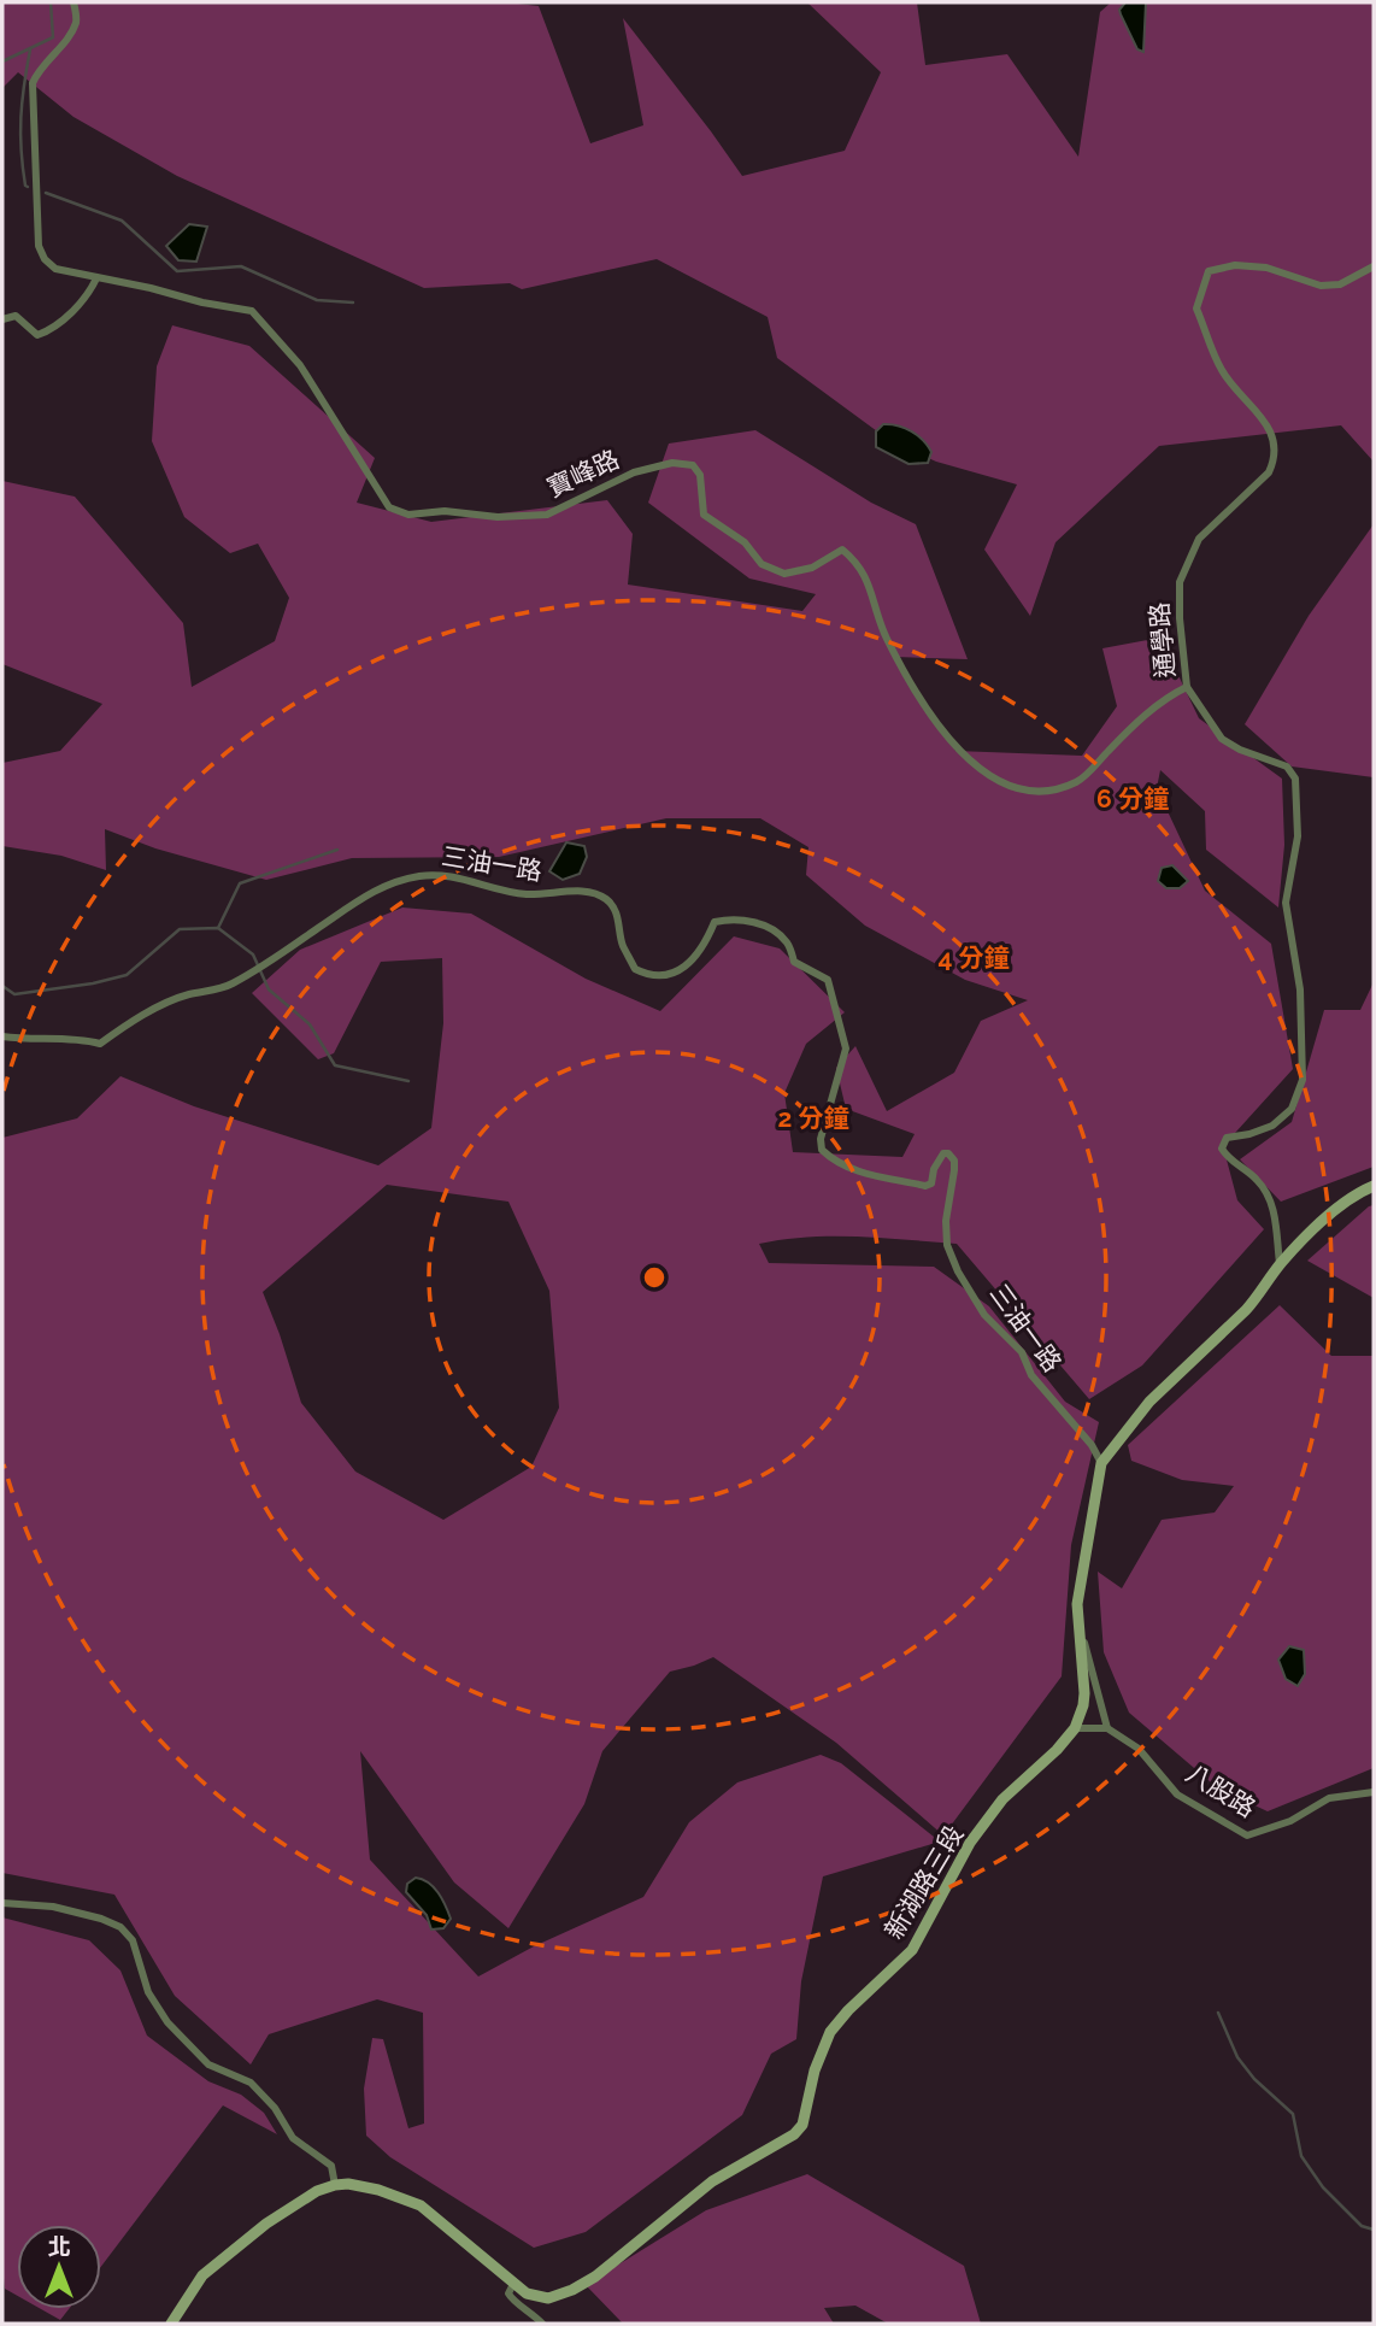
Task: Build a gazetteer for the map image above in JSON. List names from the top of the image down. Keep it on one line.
{"streets":{"street":["寶峰路","通學路","三油一路","八股路","新湖路三段"]},"crossings":[["寶峰路","通學路"],["通學路","新湖路三段"],["三油一路","新湖路三段"]],"north":"top","rings":["6 分鐘","4 分鐘","2 分鐘"]}
